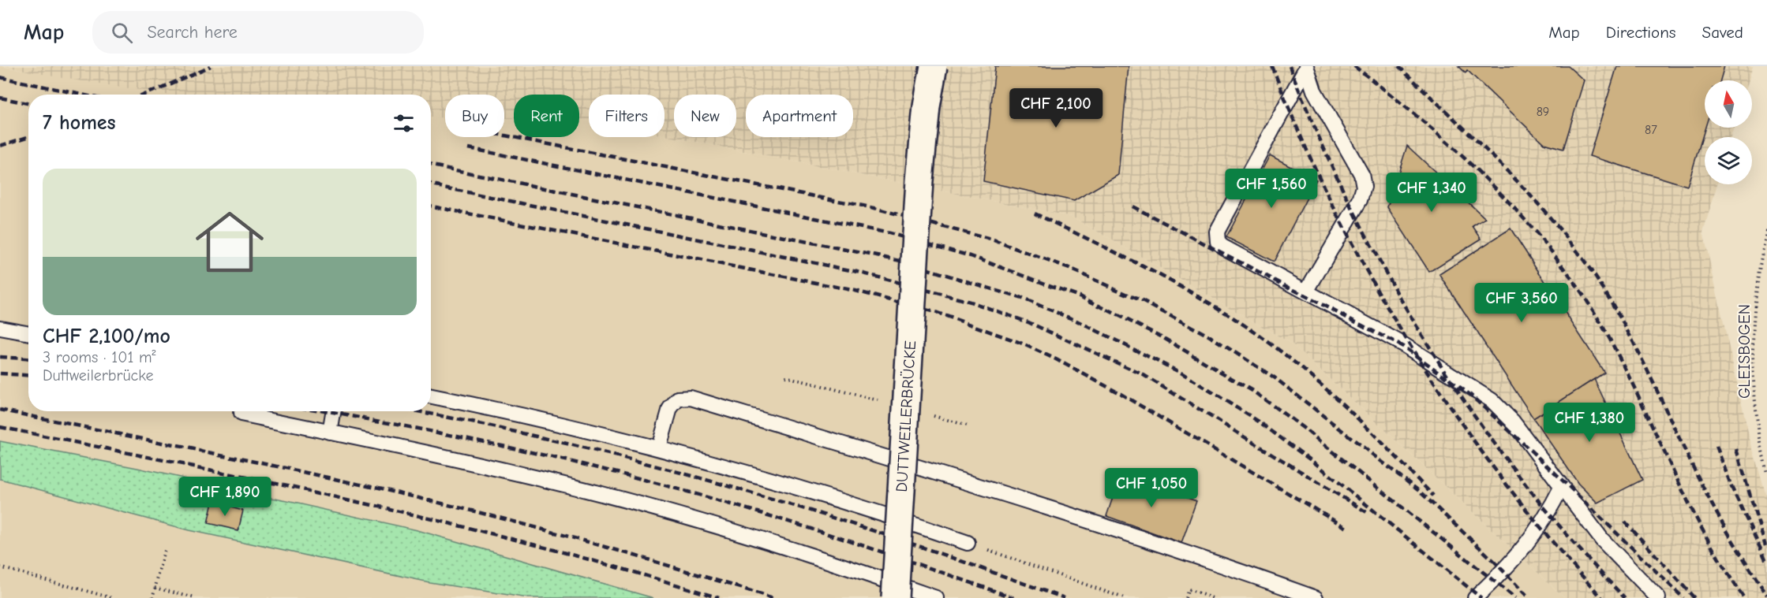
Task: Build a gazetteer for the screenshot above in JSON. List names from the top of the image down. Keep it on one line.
{"streets":{"street":["DUTTWEILERBRÜCKE"],"path":["GLEISBOGEN"]},"house_numbers":["89","87"],"north":"top","page":{"header":"Map","search":"Search here","nav":["Map","Directions","Saved"],"price":["CHF 2,100","CHF 1,560","CHF 1,340","CHF 3,560","CHF 1,380","CHF 1,050","CHF 1,890"],"chip":["Buy","Rent","Filters","New","Apartment"],"heading":"7 homes","list":[{"name":"CHF 2,100/mo","note":"3 rooms · 101 m² · Duttweilerbrücke"}]}}
